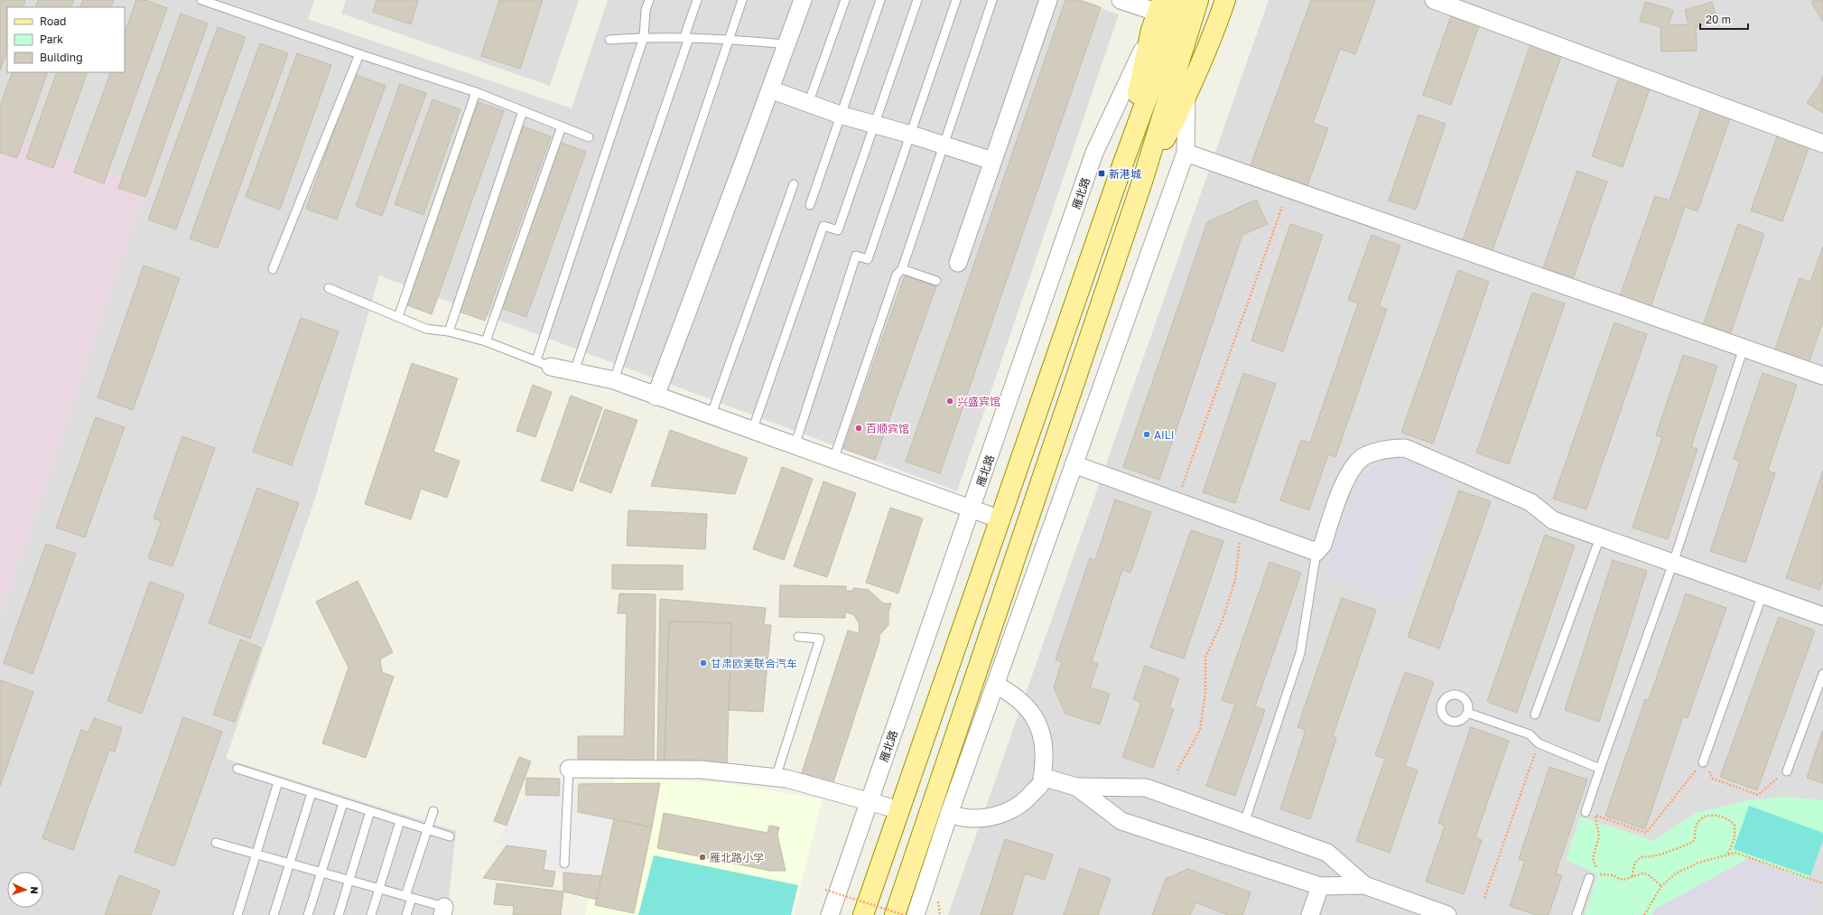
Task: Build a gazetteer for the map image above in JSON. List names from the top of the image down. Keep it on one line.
{"streets":{"street":["雁北路"]},"places":{"transit":["新港城"],"other":["兴盛宾馆","百顺宾馆","AILI","甘肃欧美联合汽车","雁北路小学"]},"legend":["Road","Park","Building"],"scale_bar":"20 m","north":"right"}
